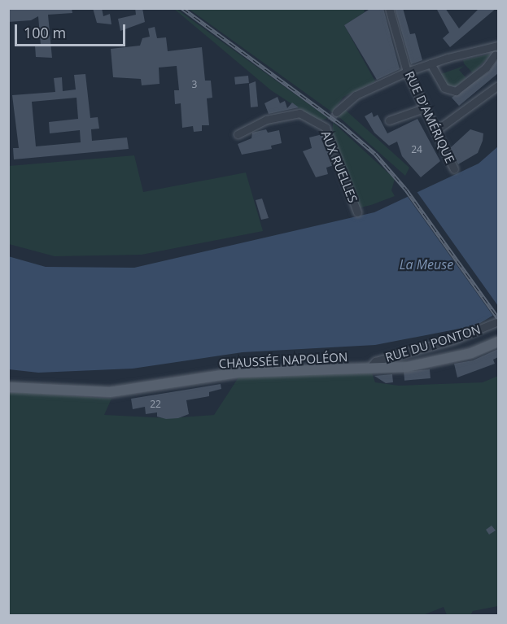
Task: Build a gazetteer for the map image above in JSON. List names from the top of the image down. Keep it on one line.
{"streets":{"main road":["CHAUSSÉE NAPOLÉON"],"street":["RUE D'AMÉRIQUE","AUX RUELLES","RUE DU PONTON"]},"crossings":[["RUE DU PONTON","CHAUSSÉE NAPOLÉON"]],"water":["La Meuse"],"house_numbers":["3","24","22"],"scale_bar":"100 m"}
